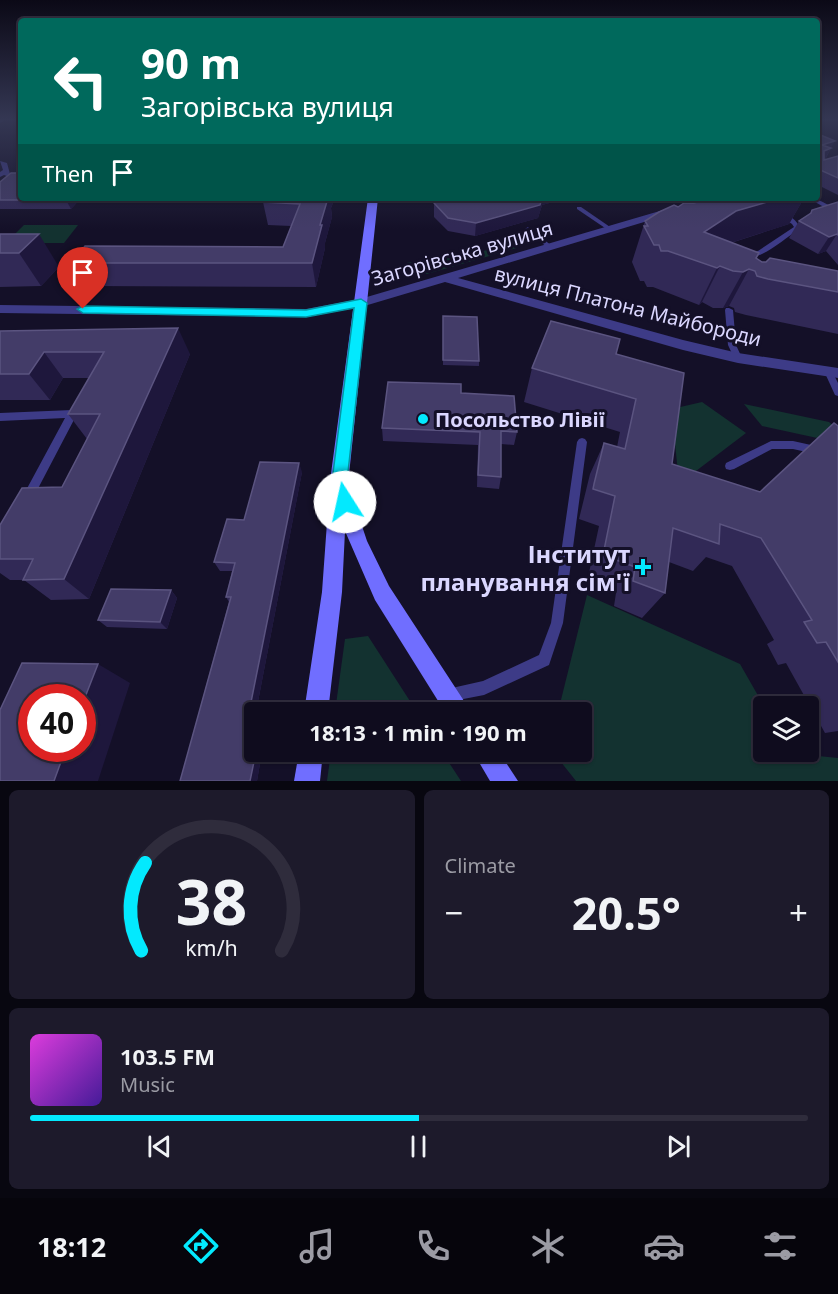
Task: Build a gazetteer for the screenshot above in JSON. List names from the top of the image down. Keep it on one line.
{"streets":{"street":["Загорівська вулиця","вулиця Платона Майбороди"]},"crossings":[["Загорівська вулиця","вулиця Платона Майбороди"]],"places":{"other":["Посольство Лівії"],"health":["Інститут планування сім'ї"]},"page":{"turn":["90 m","Загорівська вулиця"],"then":"Then","limit":"40","trip":"18:13 · 1 min · 190 m","tile":"Climate","heat":["−","20.5°","+"],"song":["103.5 FM","Music"],"tabs":"18:12","gauge":["38","km/h"]}}
